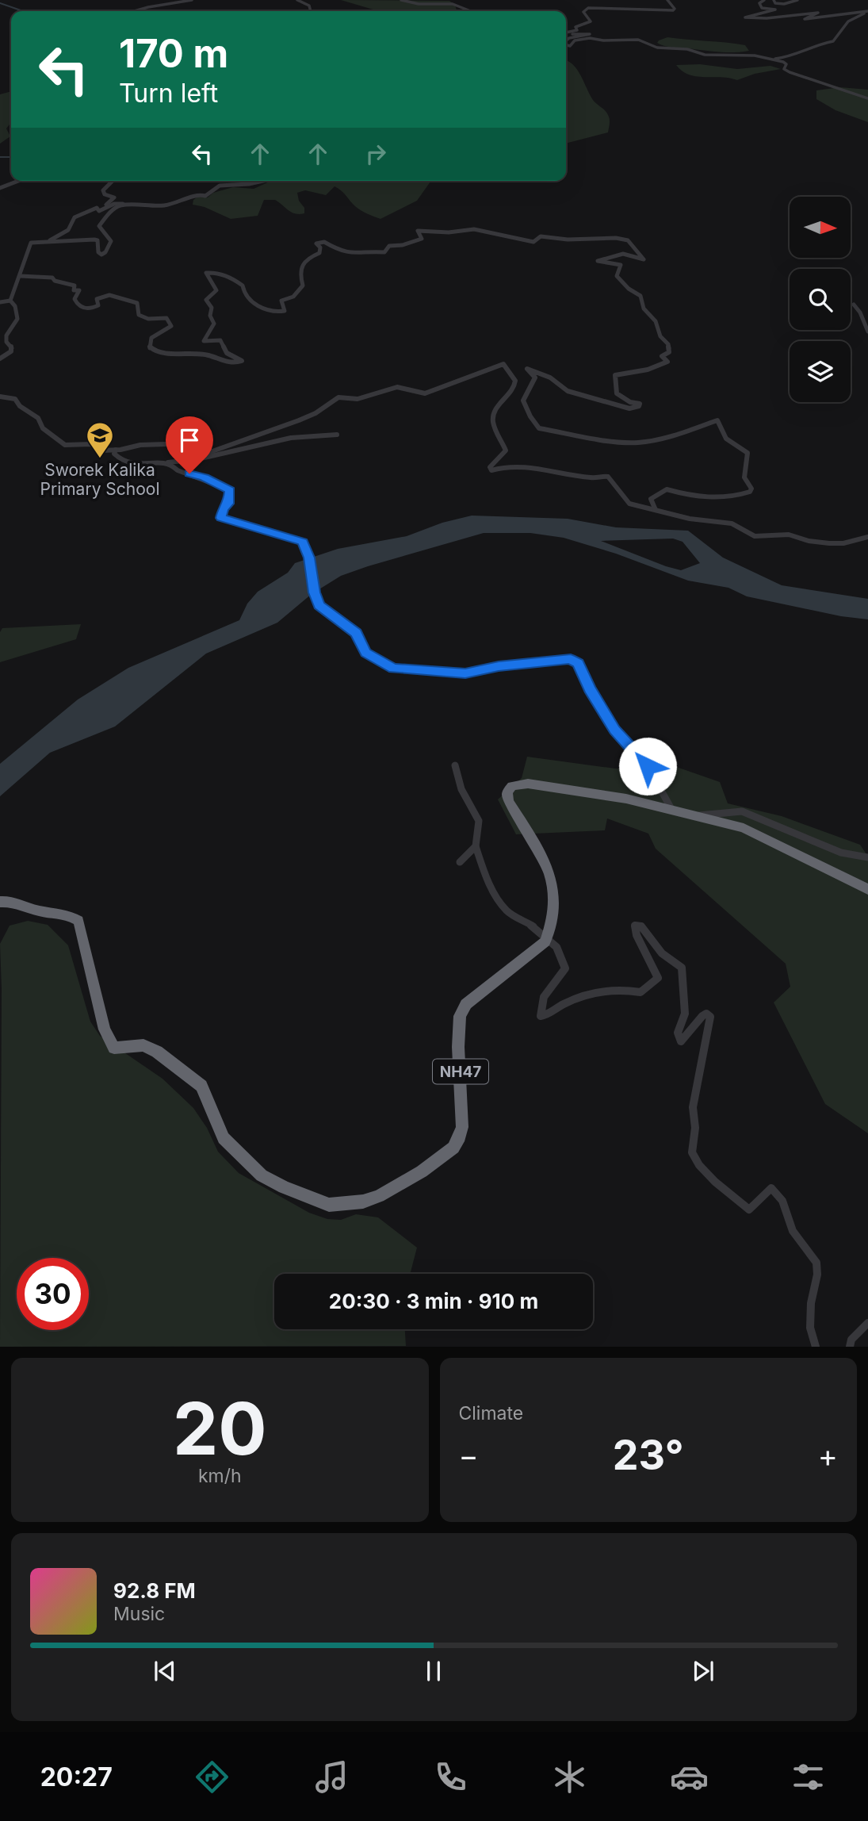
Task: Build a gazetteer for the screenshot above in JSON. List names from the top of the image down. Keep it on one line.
{"streets":{"highway":["NH47"]},"places":{"school or university":["Sworek Kalika Primary School"]},"north":"right","page":{"turn":["170 m","Turn left"],"limit":"30","trip":"20:30 · 3 min · 910 m","tile":[["20","km/h"],"Climate"],"heat":["−","23°","+"],"song":["92.8 FM","Music"],"tabs":"20:27"}}
